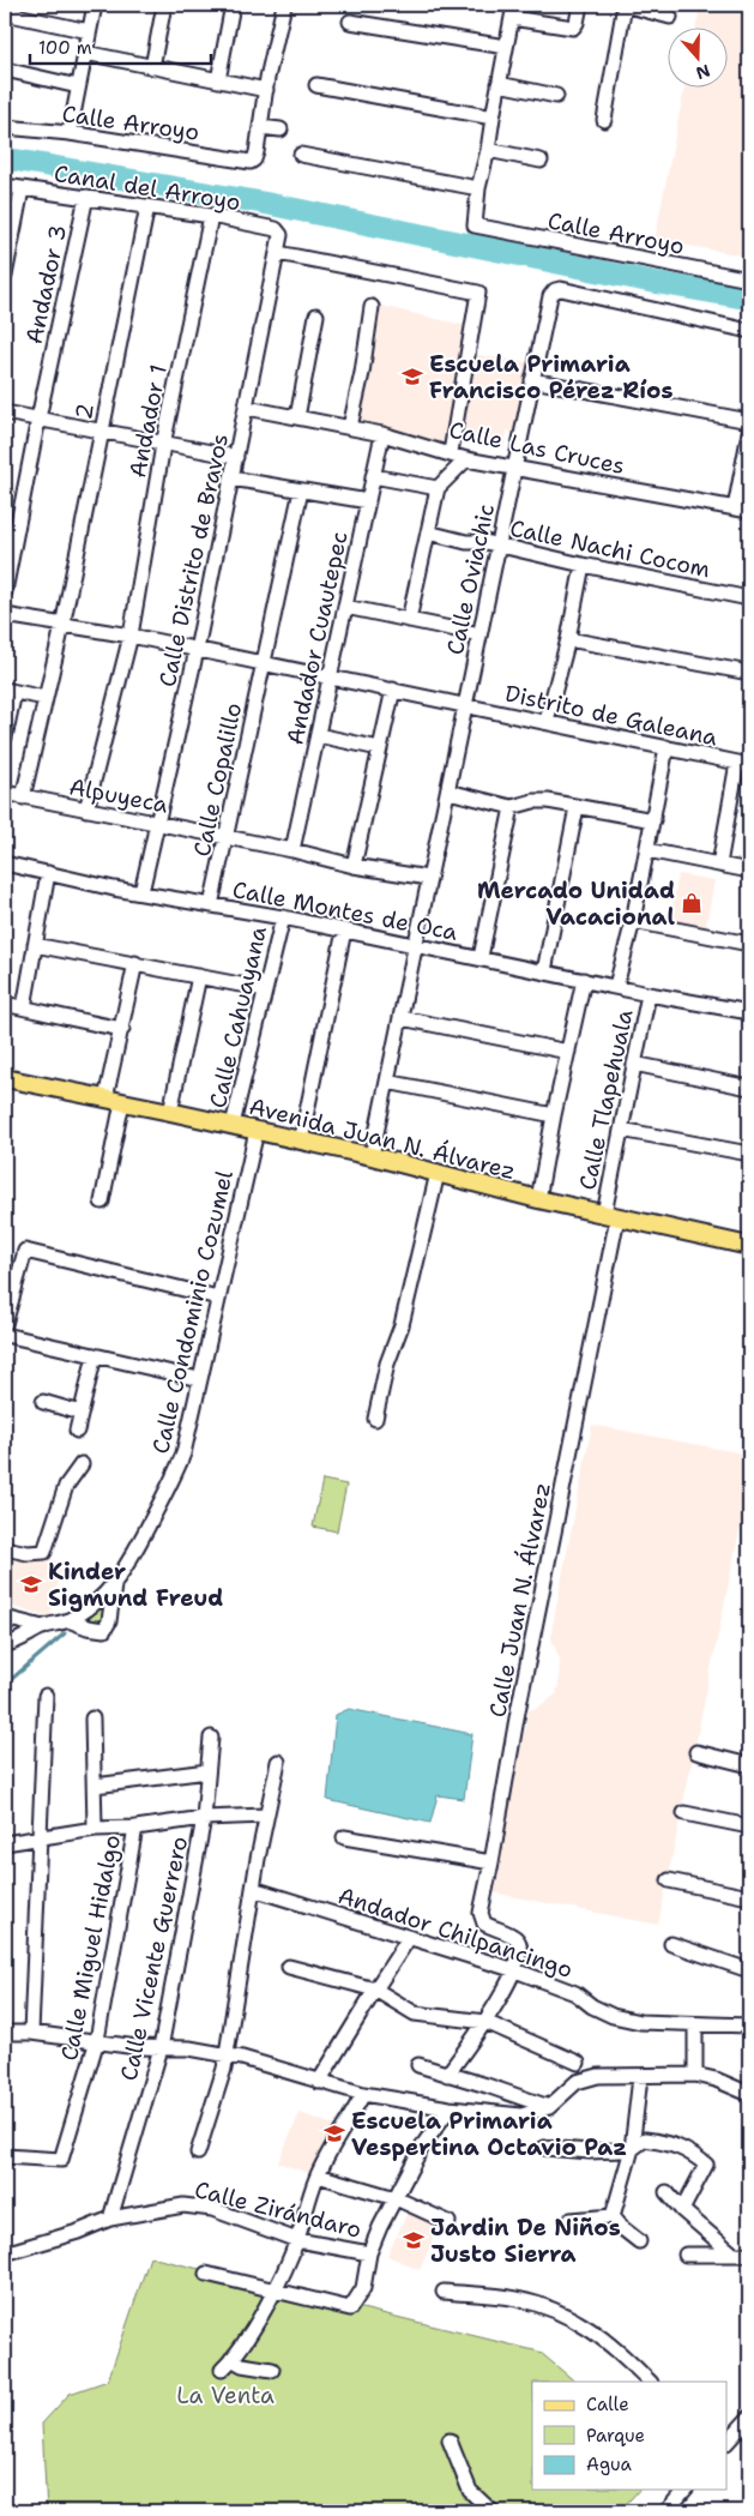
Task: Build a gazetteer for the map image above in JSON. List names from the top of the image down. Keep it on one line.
{"streets":{"main road":["Avenida Juan N. Álvarez"],"street":["Calle Arroyo","Canal del Arroyo","Andador 3","2","Andador 1","Calle Las Cruces","Calle Nachi Cocom","Calle Distrito de Bravos","Calle Oviachic","Andador Cuautepec","Distrito de Galeana","Calle Copalillo","Alpuyeca","Calle Montes de Oca","Calle Cahuayana","Calle Tlapehuala","Calle Condominio Cozumel","Calle Juan N. Álvarez","Andador Chilpancingo","Calle Miguel Hidalgo","Calle Vicente Guerrero","Calle Zirándaro"]},"crossings":[["Canal del Arroyo","Andador 3"],["Canal del Arroyo","2"],["Canal del Arroyo","Andador 1"],["Canal del Arroyo","Calle Distrito de Bravos"],["2","Distrito de Galeana"],["2","Alpuyeca"],["Andador 1","Distrito de Galeana"],["Andador 1","Alpuyeca"],["Calle Las Cruces","Calle Distrito de Bravos"],["Calle Las Cruces","Calle Oviachic"],["Calle Las Cruces","Andador Cuautepec"],["Calle Nachi Cocom","Calle Oviachic"],["Calle Distrito de Bravos","Distrito de Galeana"],["Calle Distrito de Bravos","Alpuyeca"],["Calle Distrito de Bravos","Calle Montes de Oca"],["Calle Oviachic","Distrito de Galeana"],["Calle Oviachic","Alpuyeca"],["Calle Oviachic","Calle Montes de Oca"],["Calle Oviachic","Avenida Juan N. Álvarez"],["Andador Cuautepec","Distrito de Galeana"],["Andador Cuautepec","Alpuyeca"],["Distrito de Galeana","Calle Copalillo"],["Calle Copalillo","Alpuyeca"],["Calle Copalillo","Calle Montes de Oca"],["Calle Montes de Oca","Calle Cahuayana"],["Calle Montes de Oca","Calle Tlapehuala"],["Calle Cahuayana","Avenida Juan N. Álvarez"],["Calle Tlapehuala","Avenida Juan N. Álvarez"],["Calle Tlapehuala","Calle Juan N. Álvarez"],["Avenida Juan N. Álvarez","Calle Condominio Cozumel"],["Avenida Juan N. Álvarez","Calle Juan N. Álvarez"],["Calle Juan N. Álvarez","Andador Chilpancingo"],["Calle Vicente Guerrero","Calle Zirándaro"]],"parks":["La Venta"],"places":{"school or university":["Escuela Primaria Francisco Pérez Ríos","Kinder Sigmund Freud","Escuela Primaria Vespertina Octavio Paz","Jardin De Niños Justo Sierra"],"shop":["Mercado Unidad Vacacional"]},"legend":["Calle","Parque","Agua"],"scale_bar":"100 m","north":"bottom"}
